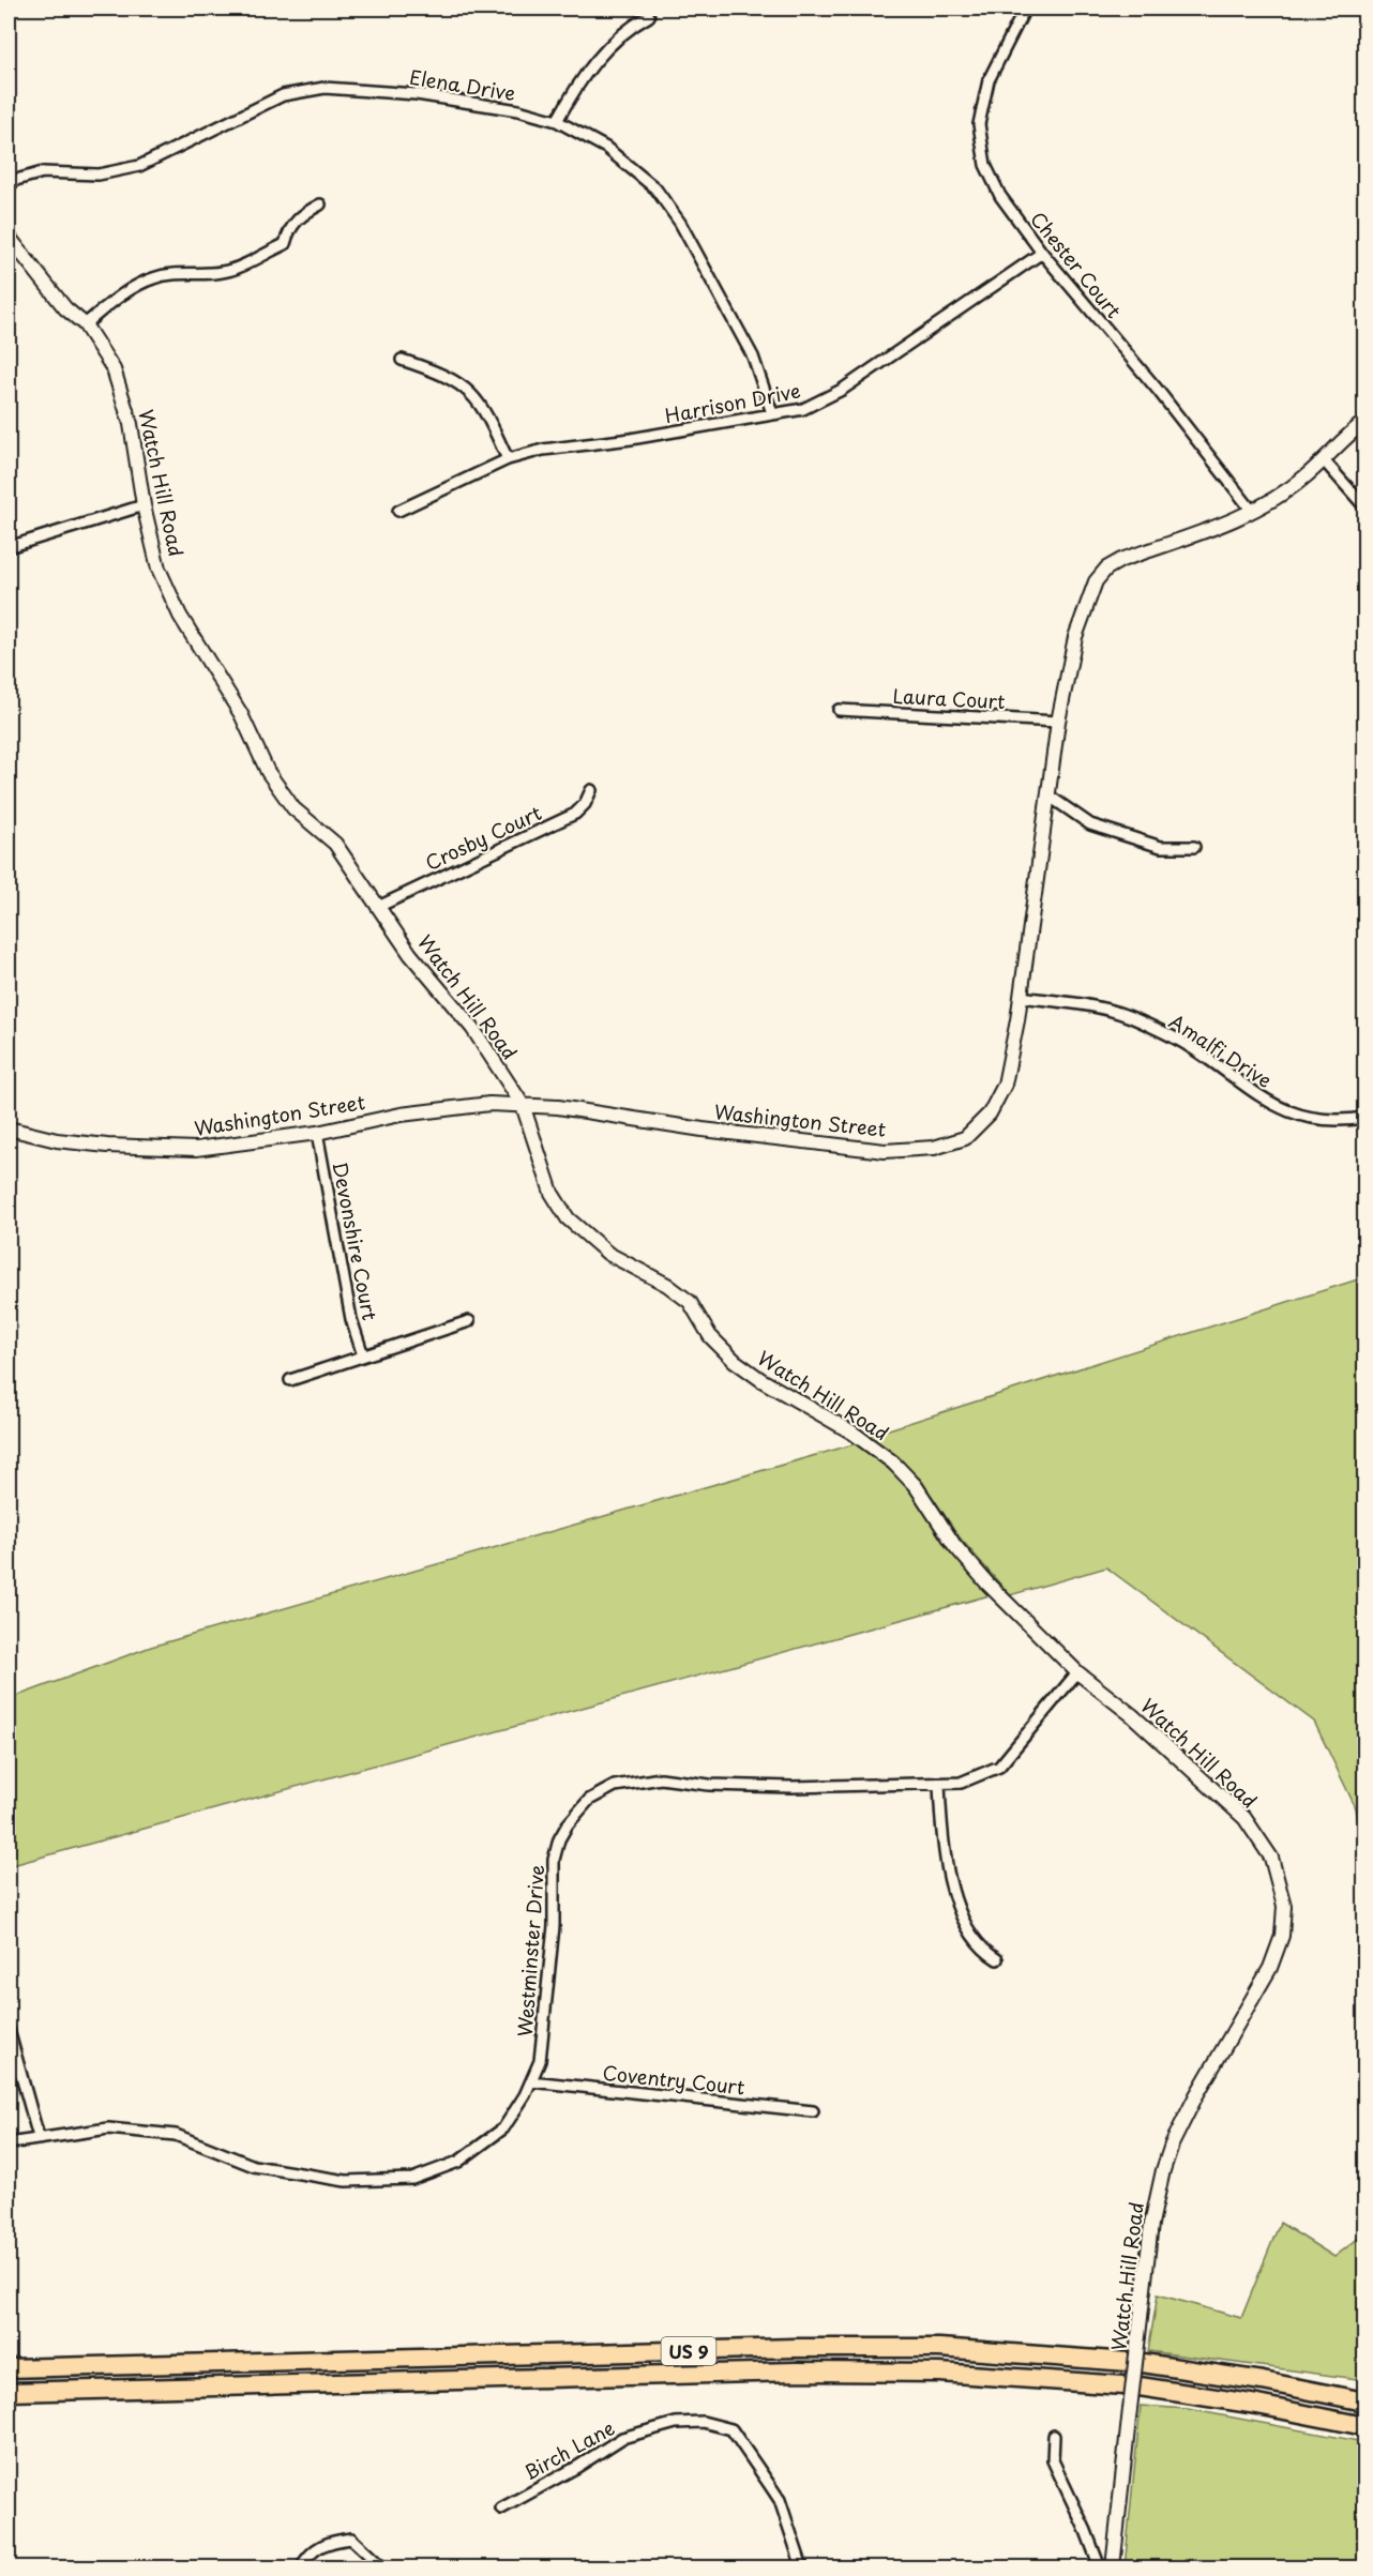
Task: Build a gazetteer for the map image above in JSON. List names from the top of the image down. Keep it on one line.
{"streets":{"highway":["US 9"],"street":["Elena Drive","Chester Court","Harrison Drive","Watch Hill Road","Laura Court","Crosby Court","Amalfi Drive","Washington Street","Devonshire Court","Westminster Drive","Coventry Court","Birch Lane"]},"crossings":[["Elena Drive","Harrison Drive"],["Chester Court","Harrison Drive"],["Chester Court","Washington Street"],["Watch Hill Road","Crosby Court"],["Watch Hill Road","Washington Street"],["Watch Hill Road","Westminster Drive"],["Laura Court","Washington Street"],["Amalfi Drive","Washington Street"],["Washington Street","Devonshire Court"],["Westminster Drive","Coventry Court"]]}
